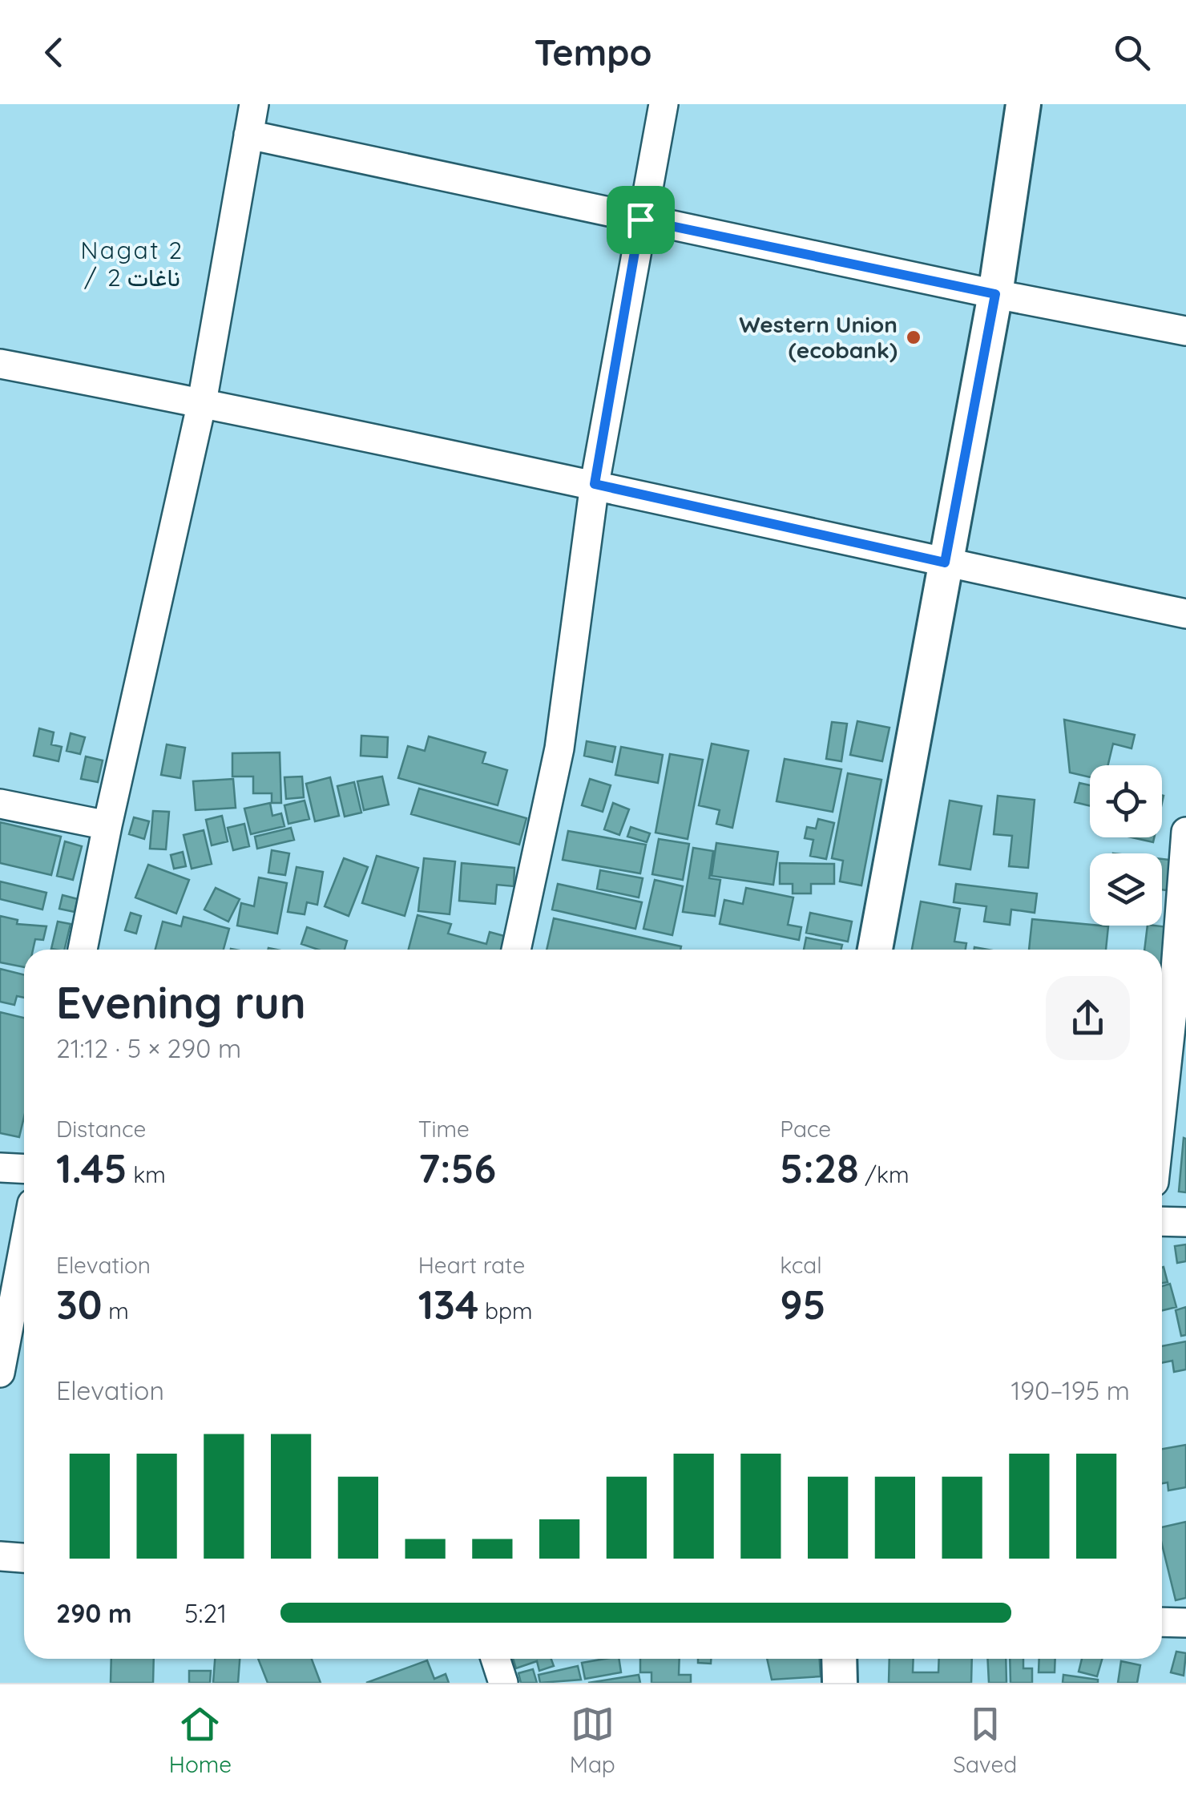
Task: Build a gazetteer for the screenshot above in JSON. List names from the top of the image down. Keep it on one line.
{"districts":["Nagat 2 / ناغات 2"],"places":["Western Union (ecobank)"],"page":{"header":"Tempo","heading":["Evening run","21:12 · 5 × 290 m"],"stats":[["Distance","1.45 km"],["Time","7:56"],["Pace","5:28 /km"],["Elevation","30 m"],["Heart rate","134 bpm"],["kcal","95"]],"chart":["Elevation","190–195 m"],"list":[{"name":"290 m","note":"5:21"}],"tabs":["Home","Map","Saved"]}}
